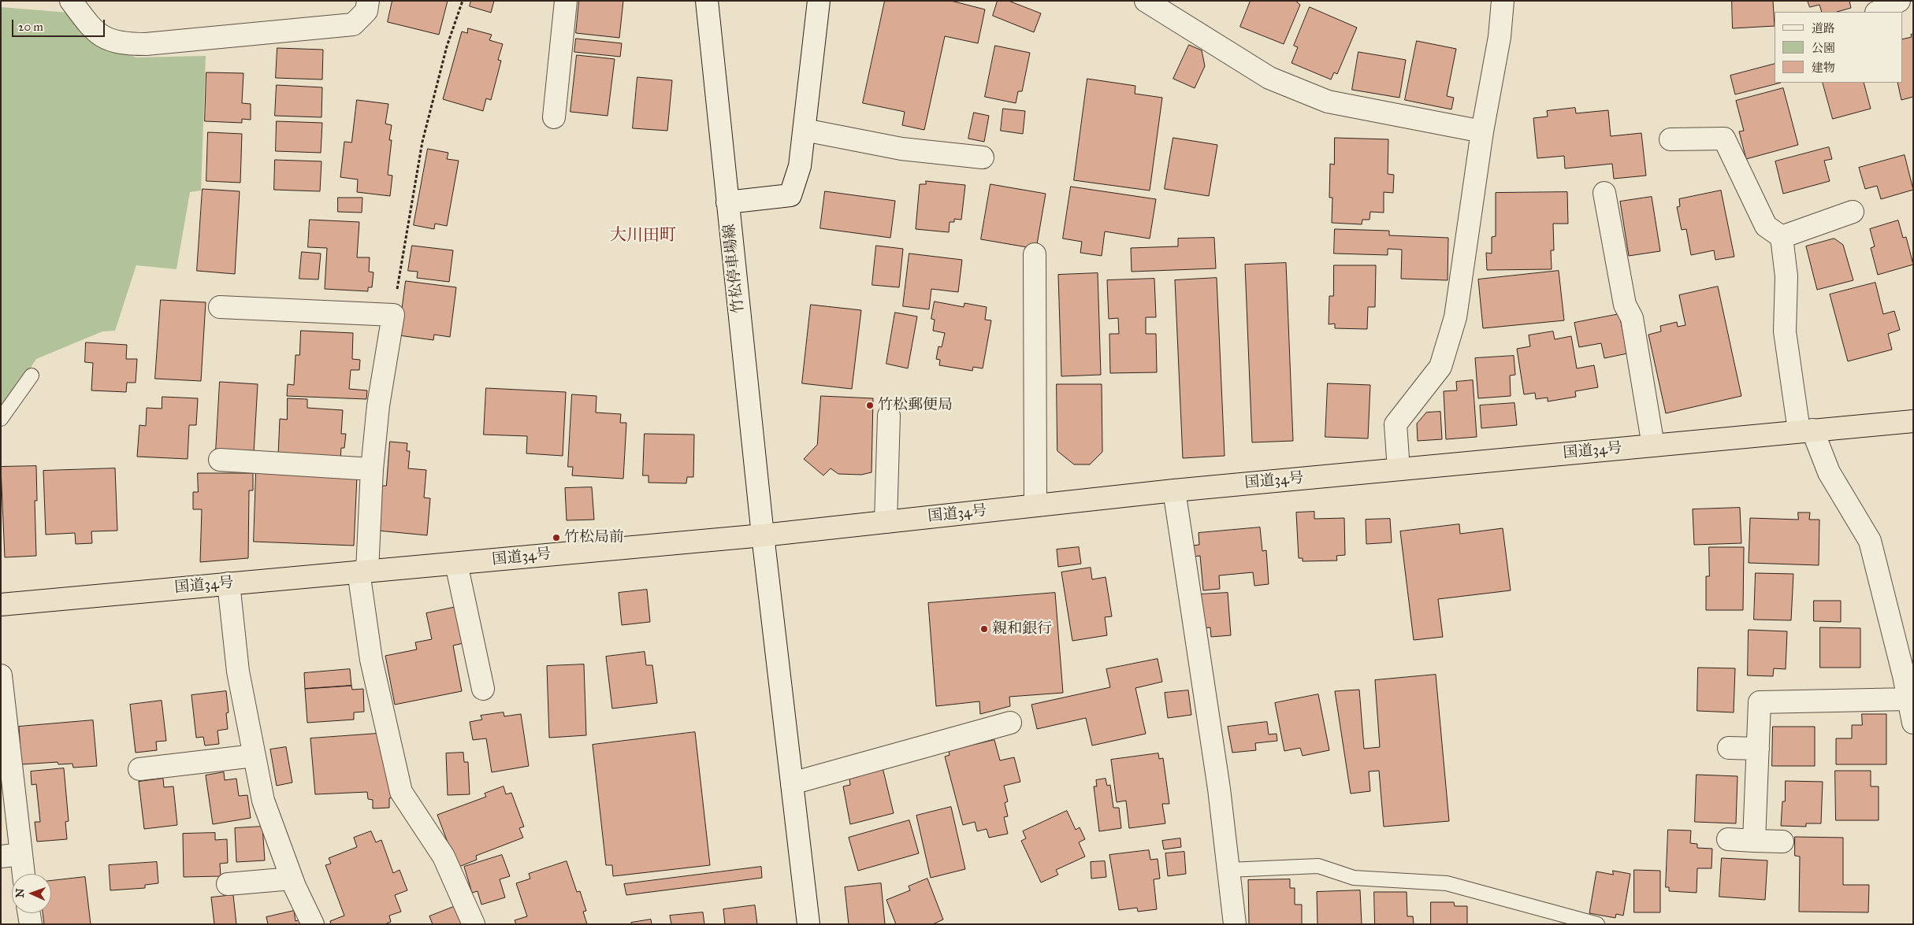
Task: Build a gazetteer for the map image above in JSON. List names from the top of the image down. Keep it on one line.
{"streets":{"highway":["国道34号"],"street":["竹松停車場線"]},"crossings":[["竹松停車場線","国道34号"]],"districts":["大川田町"],"places":["竹松郵便局","竹松局前","親和銀行"],"legend":["道路","公園","建物"],"scale_bar":"20 m","north":"left"}
